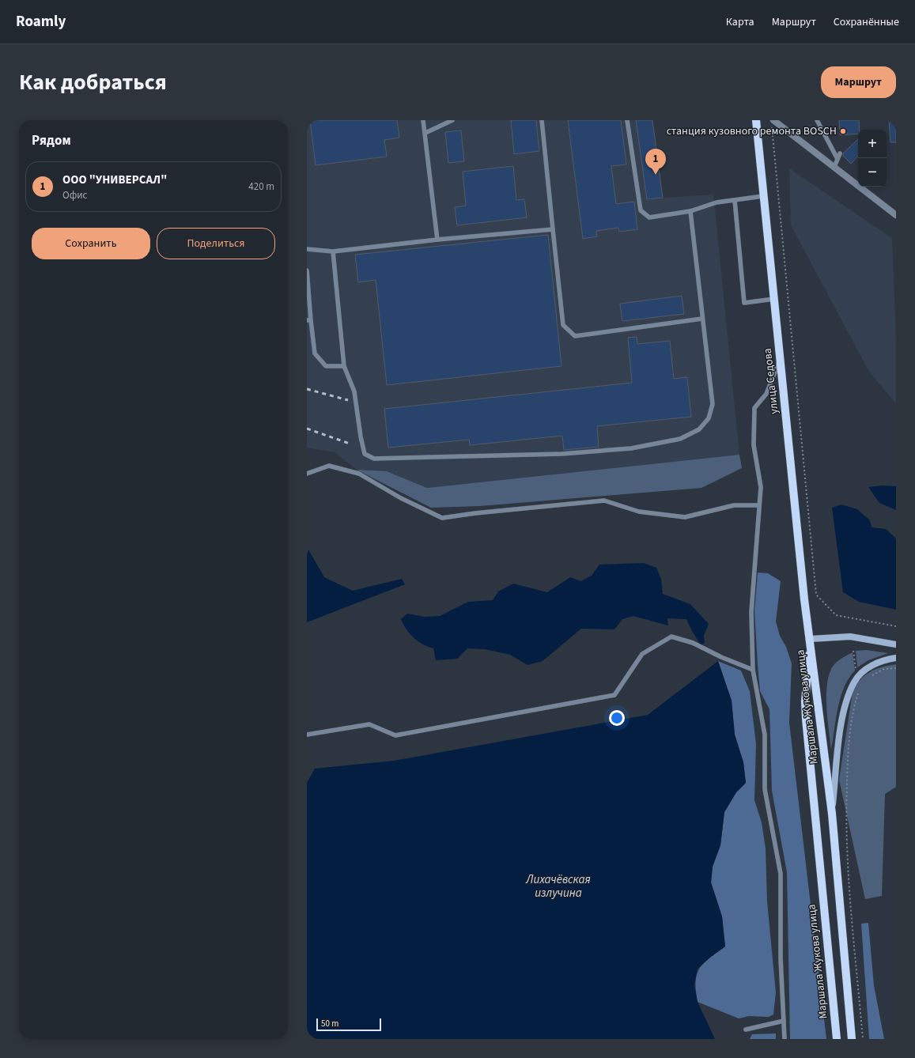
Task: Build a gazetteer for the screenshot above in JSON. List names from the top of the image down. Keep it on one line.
{"streets":{"main road":["улица Седова","Маршала Жукова улица"]},"crossings":[["улица Седова","Маршала Жукова улица"]],"water":["Лихачёвская излучина"],"places":["станция кузовного ремонта BOSCH"],"scale_bar":"50 m","page":{"header":"Roamly","nav":["Карта","Маршрут","Сохранённые"],"title":"Как добраться","buttons":["Маршрут",["Сохранить","Поделиться"]],"heading":"Рядом","map_buttons":["+","−"],"pins":"1","list":[{"mark":"1","name":"ООО \"УНИВЕРСАЛ\"","note":"Офис","value":"420 m"}],"scale":"50 m"}}
